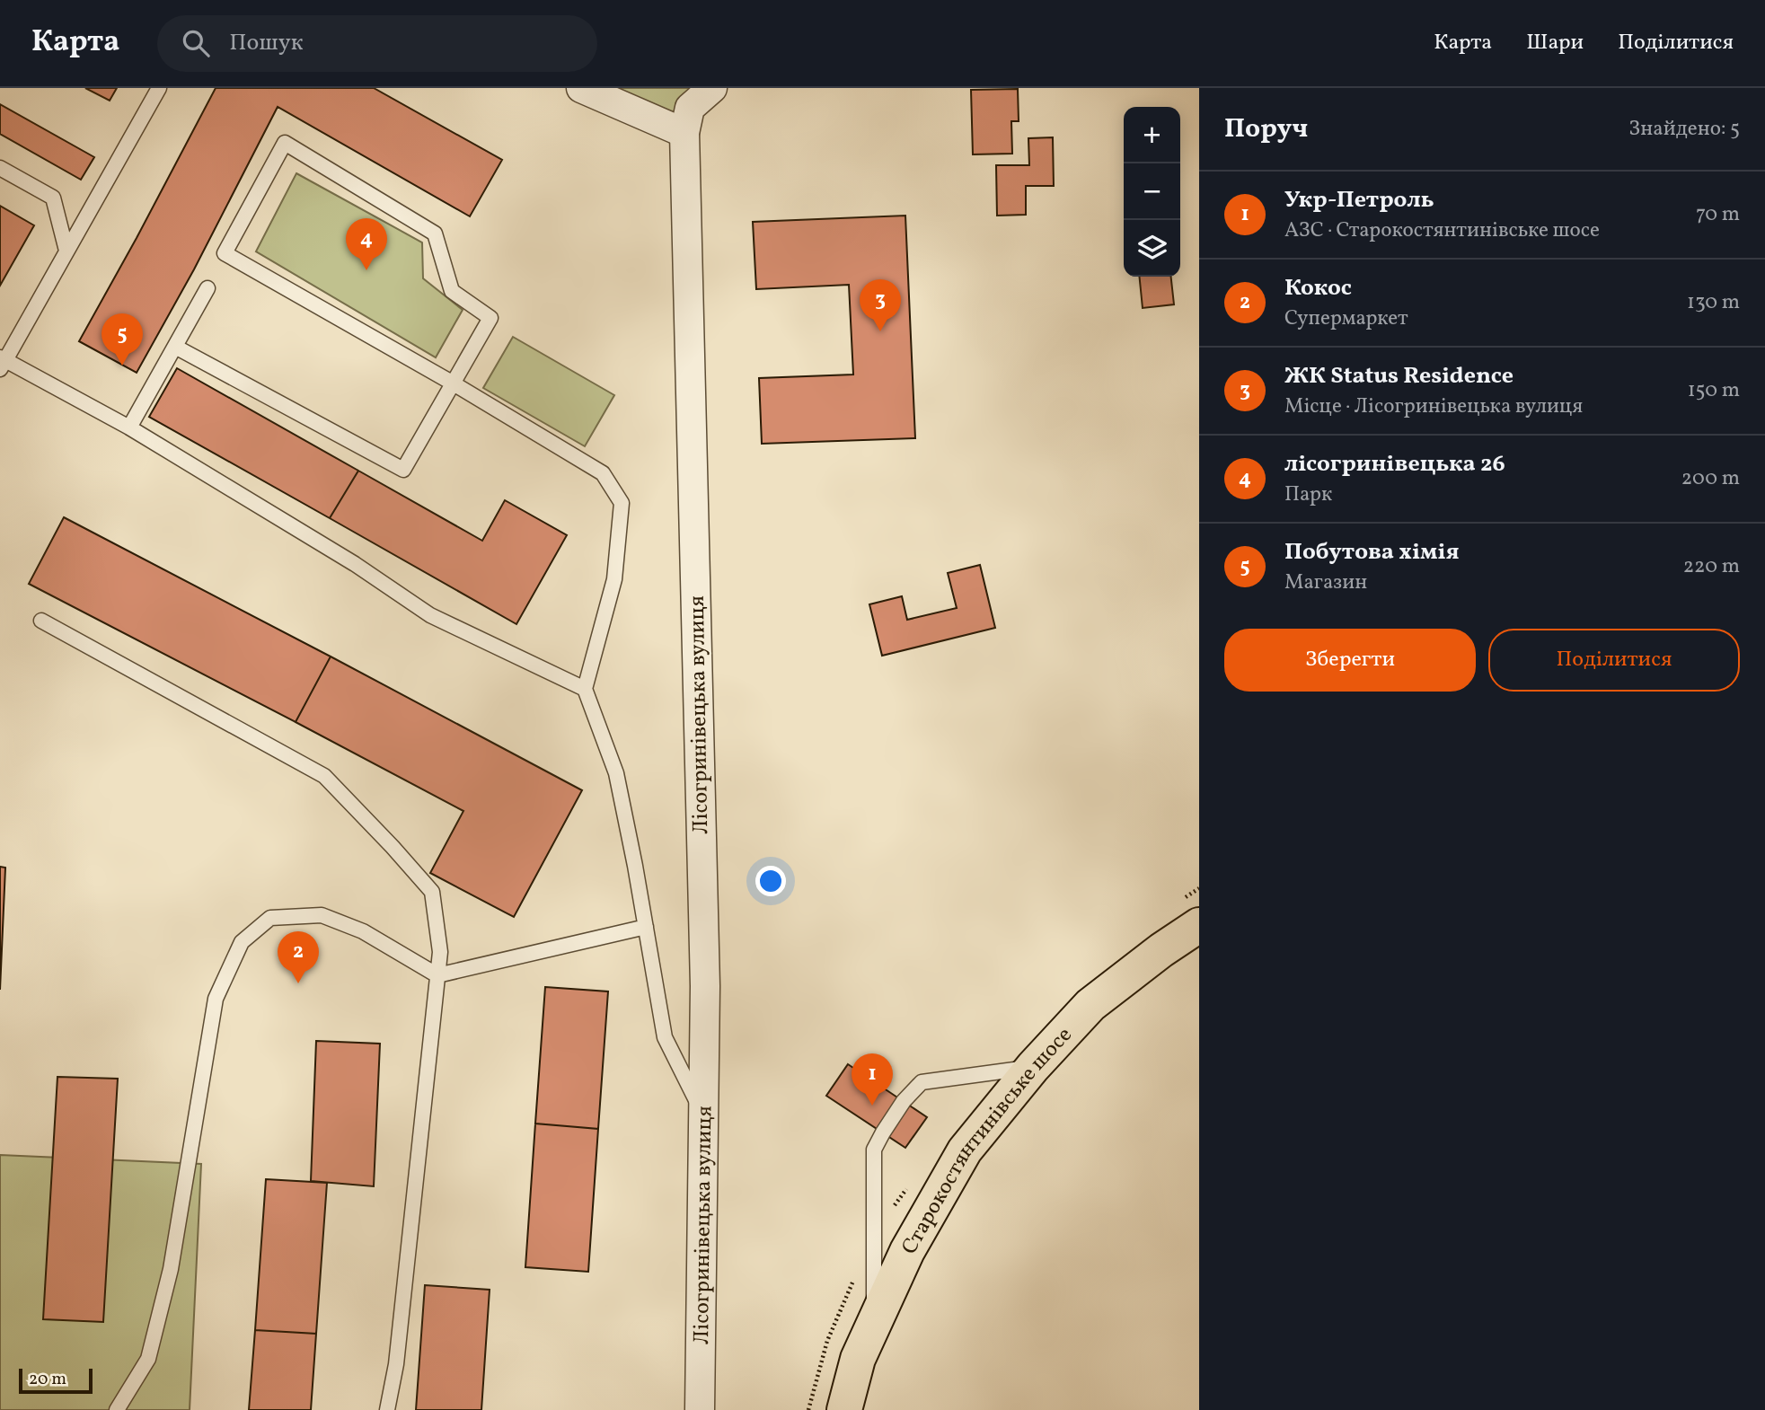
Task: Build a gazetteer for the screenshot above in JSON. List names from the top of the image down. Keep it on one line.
{"streets":{"main road":["Старокостянтинівське шосе"],"street":["Лісогринівецька вулиця"]},"scale_bar":"20 m","page":{"header":"Карта","search":"Пошук","nav":["Карта","Шари","Поділитися"],"heading":["Поруч","Знайдено: 5"],"map_buttons":["+","−"],"list":[{"mark":"1","name":"Укр-Петроль","note":"АЗС · Старокостянтинівське шосе","value":"70 m"},{"mark":"2","name":"Кокос","note":"Супермаркет","value":"130 m"},{"mark":"3","name":"ЖК Status Residence","note":"Місце · Лісогринівецька вулиця","value":"150 m"},{"mark":"4","name":"лісогринівецька 26","note":"Парк","value":"200 m"},{"mark":"5","name":"Побутова хімія","note":"Магазин","value":"220 m"}],"pins":["4","3","5","2","1"],"buttons":["Зберегти","Поділитися"],"scale":"20 m"}}
